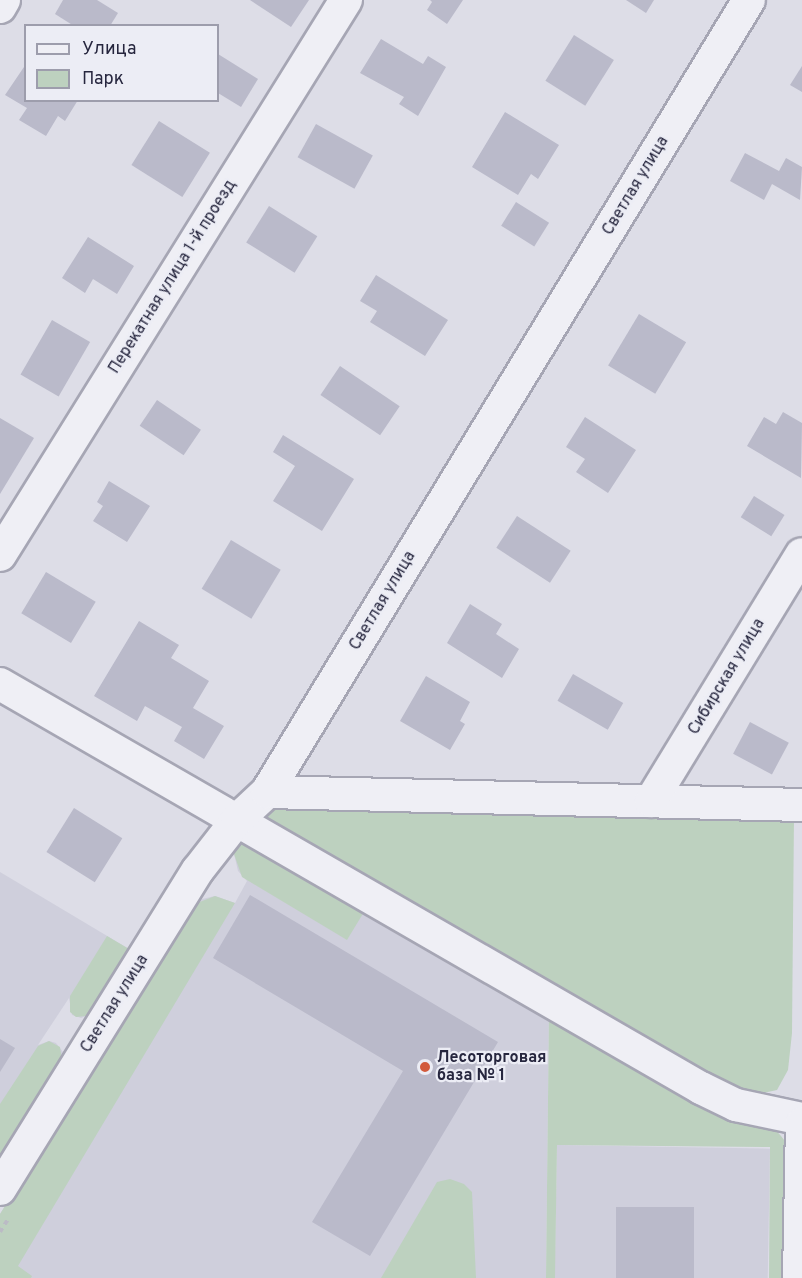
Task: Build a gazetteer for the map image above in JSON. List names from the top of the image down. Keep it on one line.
{"streets":{"street":["Светлая улица","Перекатная улица 1-й проезд","Сибирская улица"]},"places":["Лесоторговая база № 1"],"legend":["Улица","Парк"]}
